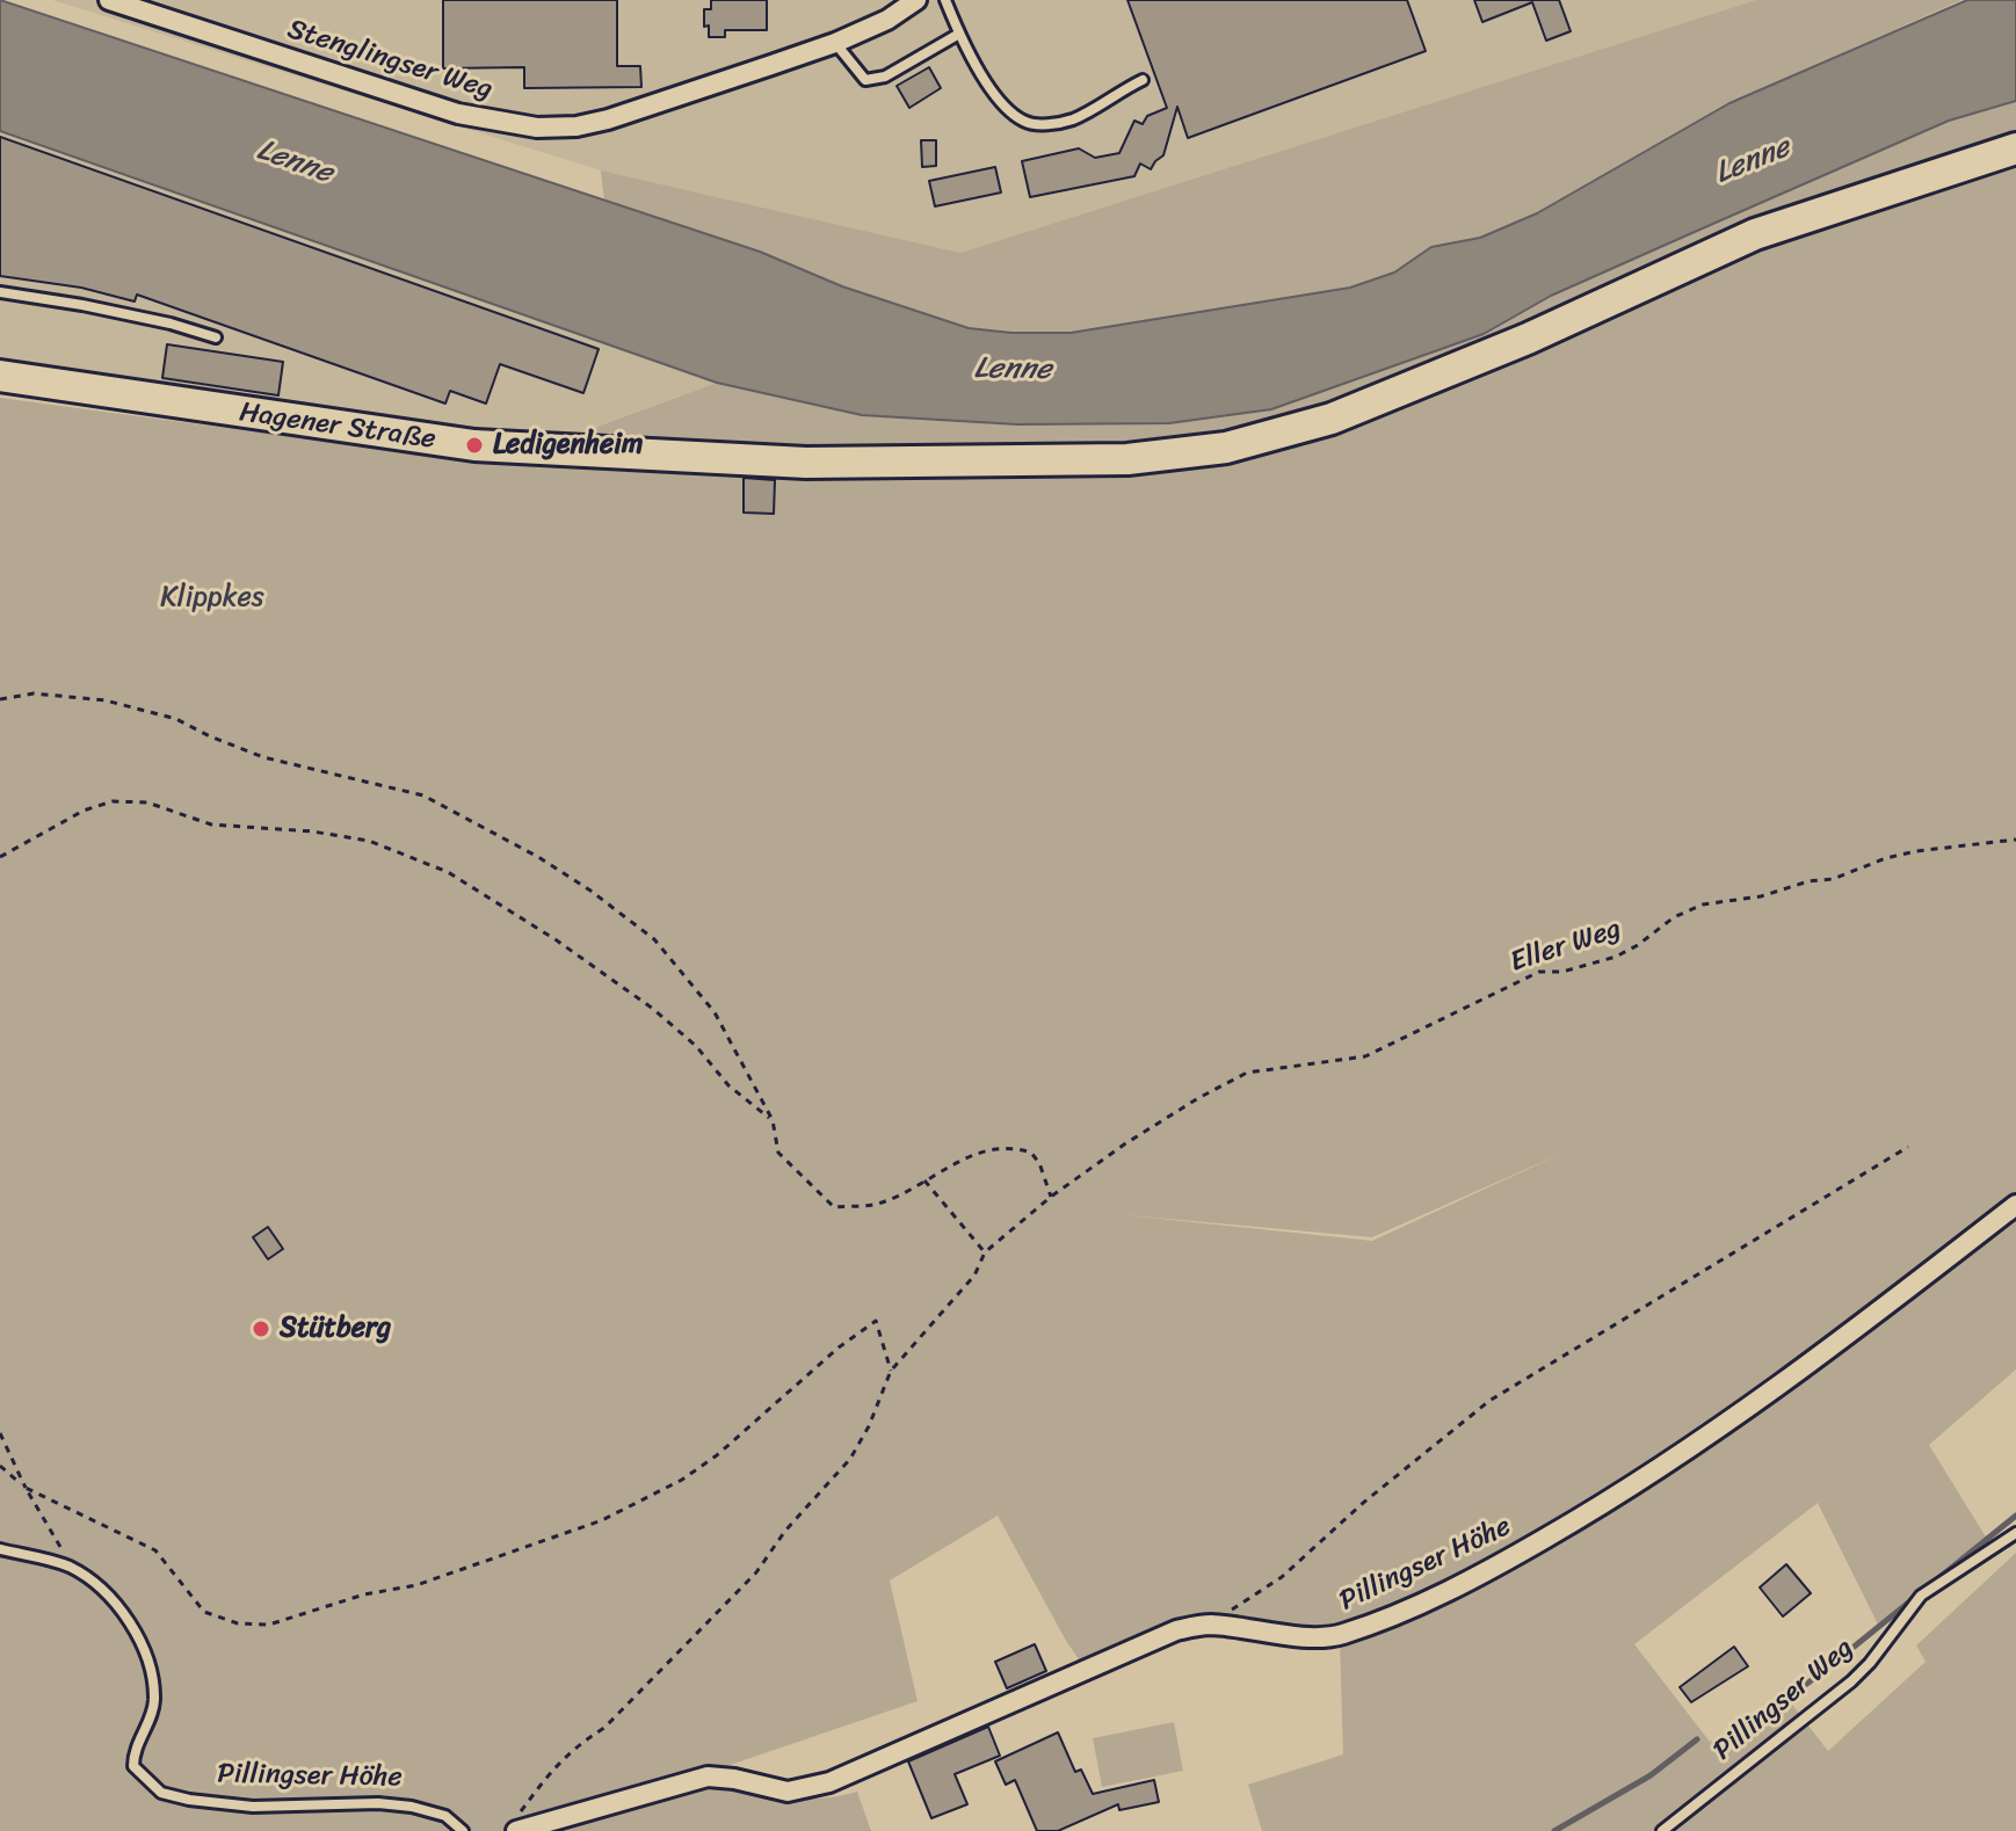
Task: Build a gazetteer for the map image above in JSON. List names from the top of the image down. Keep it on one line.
{"streets":{"main road":["Hagener Straße"],"street":["Stenglingser Weg","Pillingser Höhe"],"lane":["Pillingser Weg"],"path":["Eller Weg"]},"crossings":[["Eller Weg","Pillingser Höhe"]],"water":["Lenne"],"parks":["Klippkes"],"places":["Ledigenheim","Stütberg"]}
